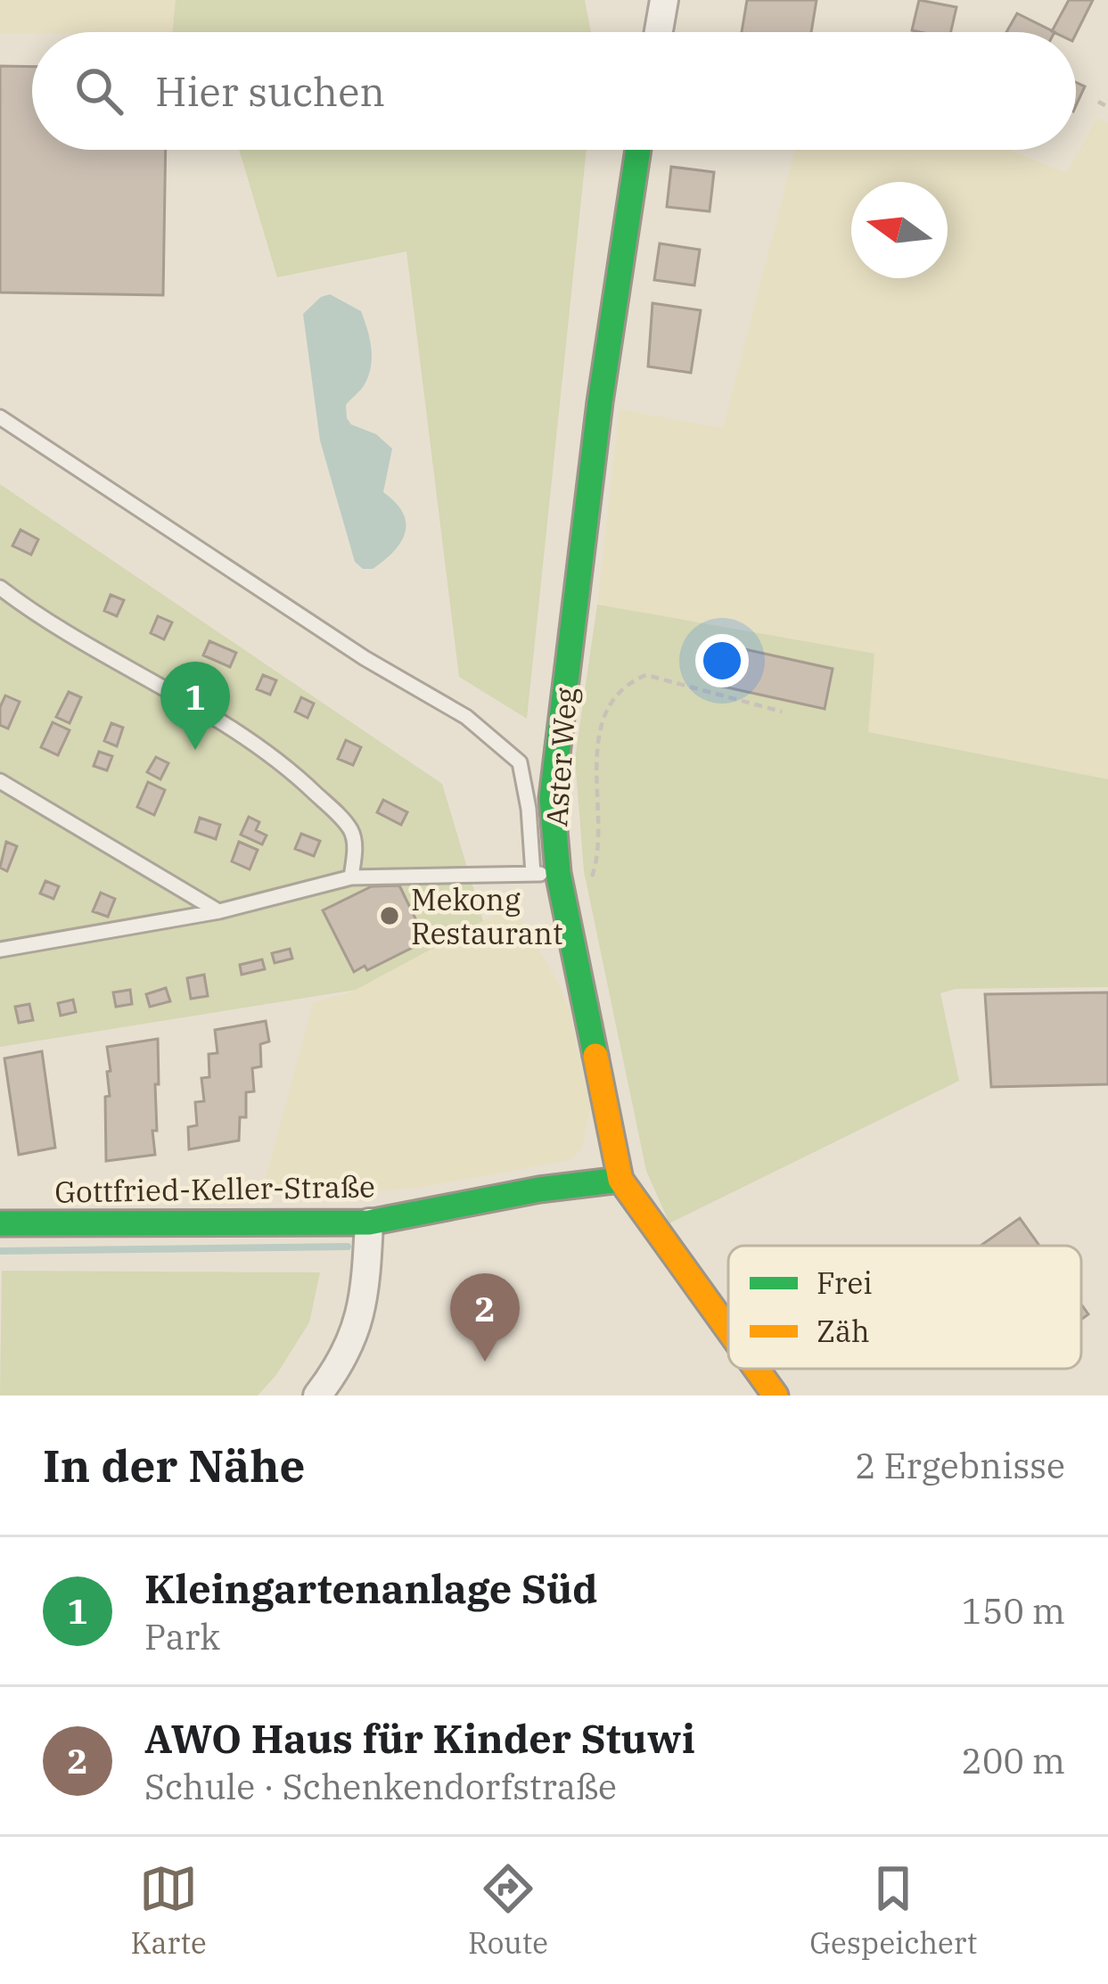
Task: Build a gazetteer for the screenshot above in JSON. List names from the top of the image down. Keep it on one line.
{"streets":{"street":["Aster Weg","Gottfried-Keller-Straße"]},"crossings":[["Aster Weg","Gottfried-Keller-Straße"]],"places":["Mekong Restaurant"],"legend":["Frei","Zäh"],"north":"left","page":{"search":"Hier suchen","pins":["1","2"],"heading":["In der Nähe","2 Ergebnisse"],"list":[{"mark":"1","name":"Kleingartenanlage Süd","note":"Park","value":"150 m"},{"mark":"2","name":"AWO Haus für Kinder Stuwi","note":"Schule · Schenkendorfstraße","value":"200 m"}],"nav":["Karte","Route","Gespeichert"]}}
